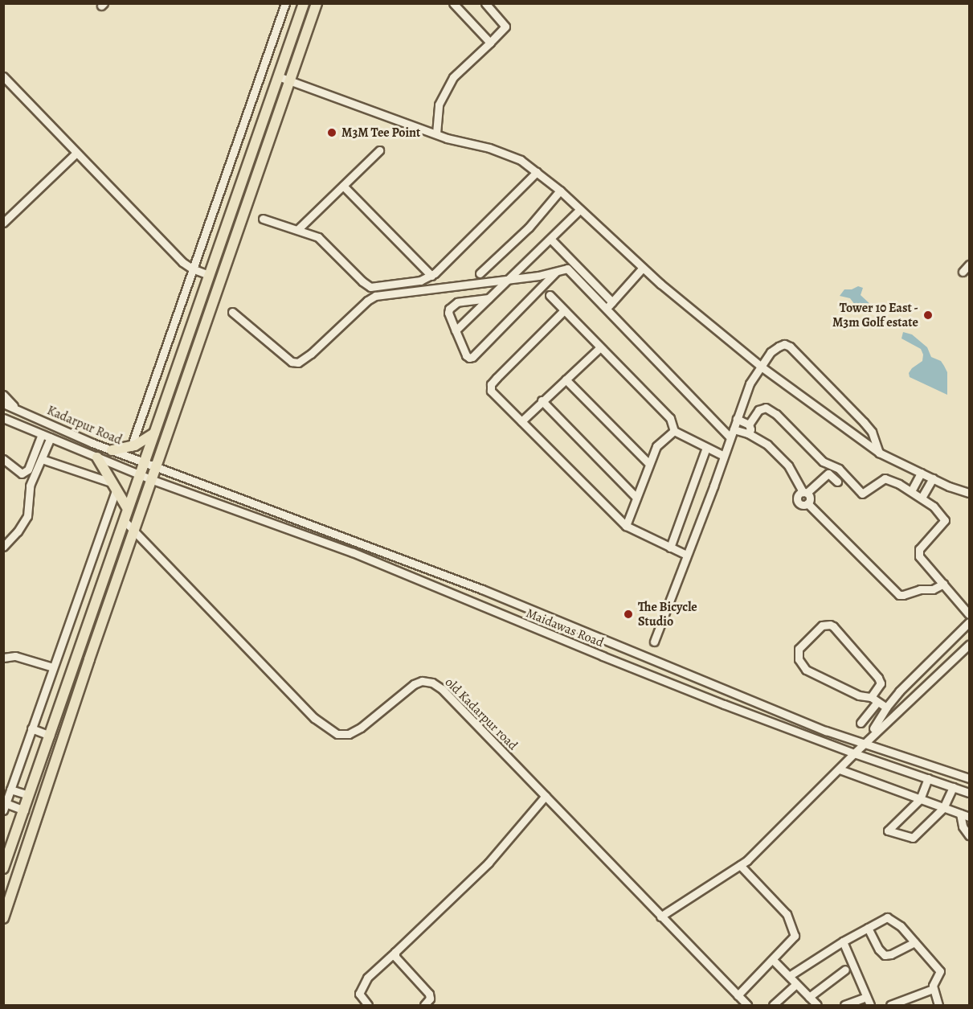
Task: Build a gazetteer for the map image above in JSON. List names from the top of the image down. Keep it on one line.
{"streets":{"street":["Kadarpur Road","Maidawas Road","old Kadarpur road"]},"crossings":[["Kadarpur Road","Maidawas Road"]],"places":["M3M Tee Point","Tower 10 East - M3m Golf estate","The Bicycle Studio"]}
